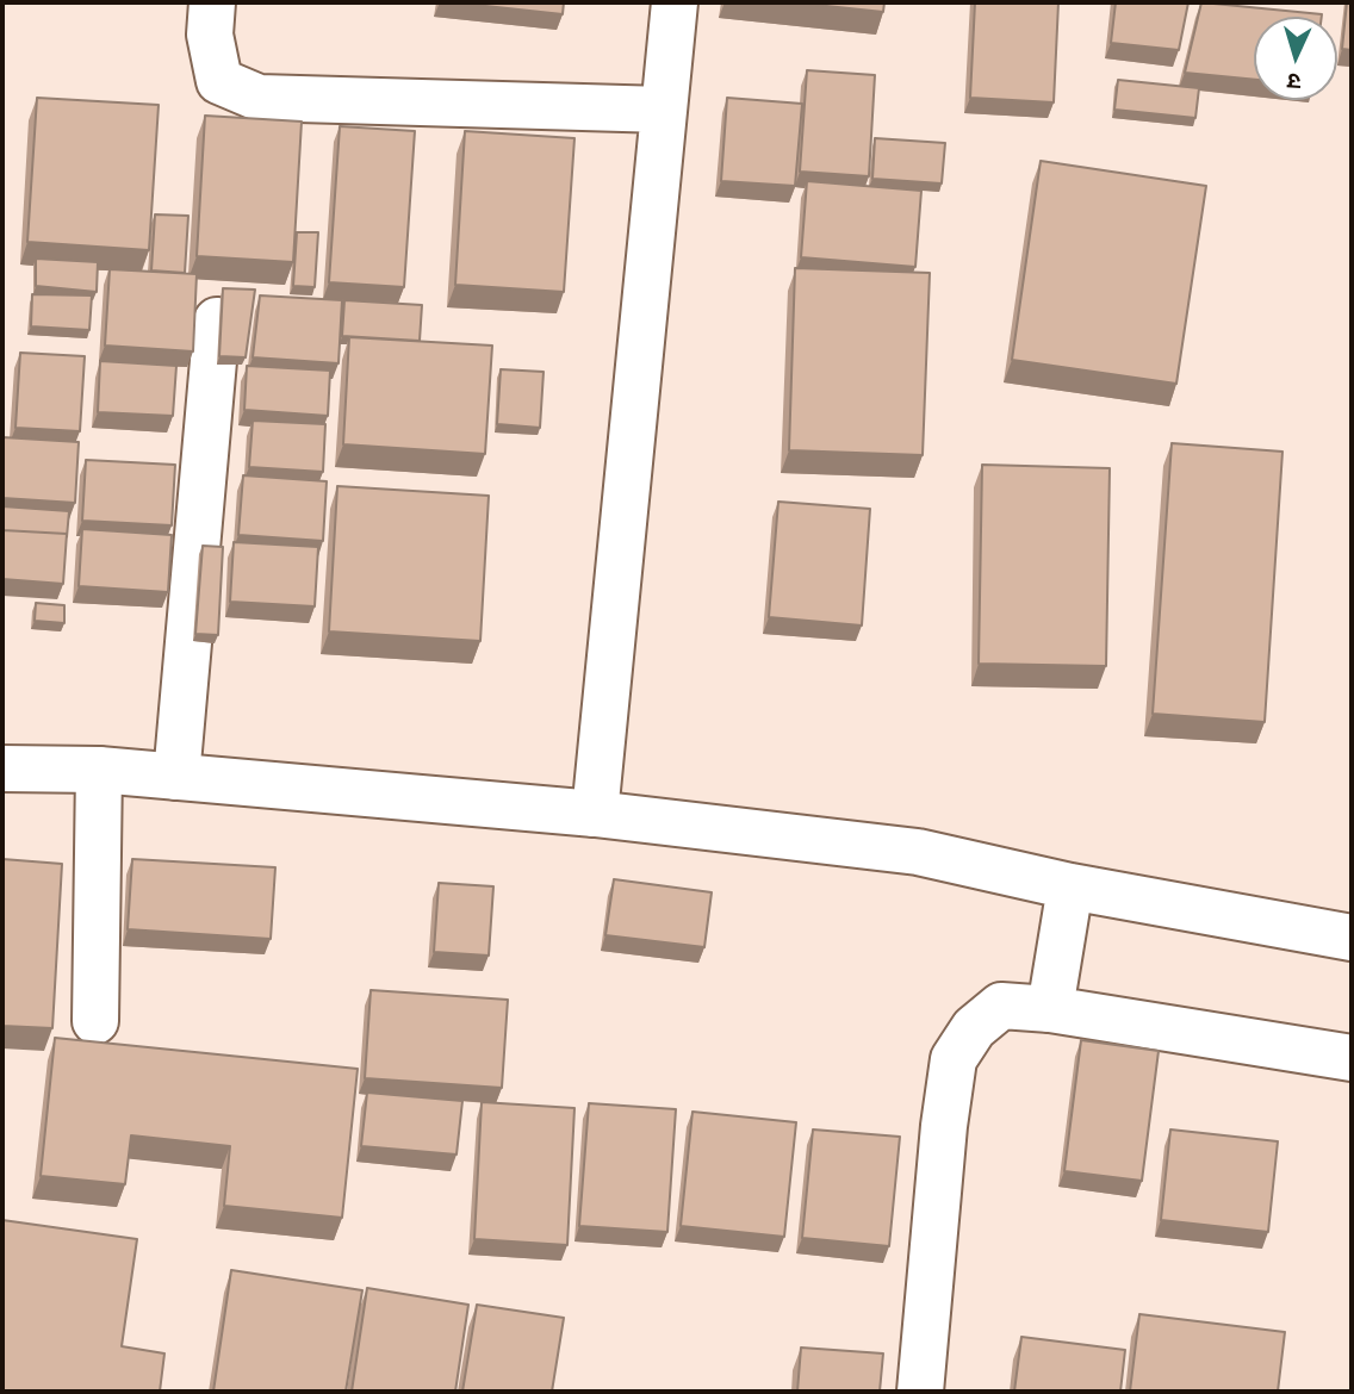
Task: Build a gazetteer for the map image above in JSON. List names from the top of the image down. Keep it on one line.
{"north":"bottom"}
